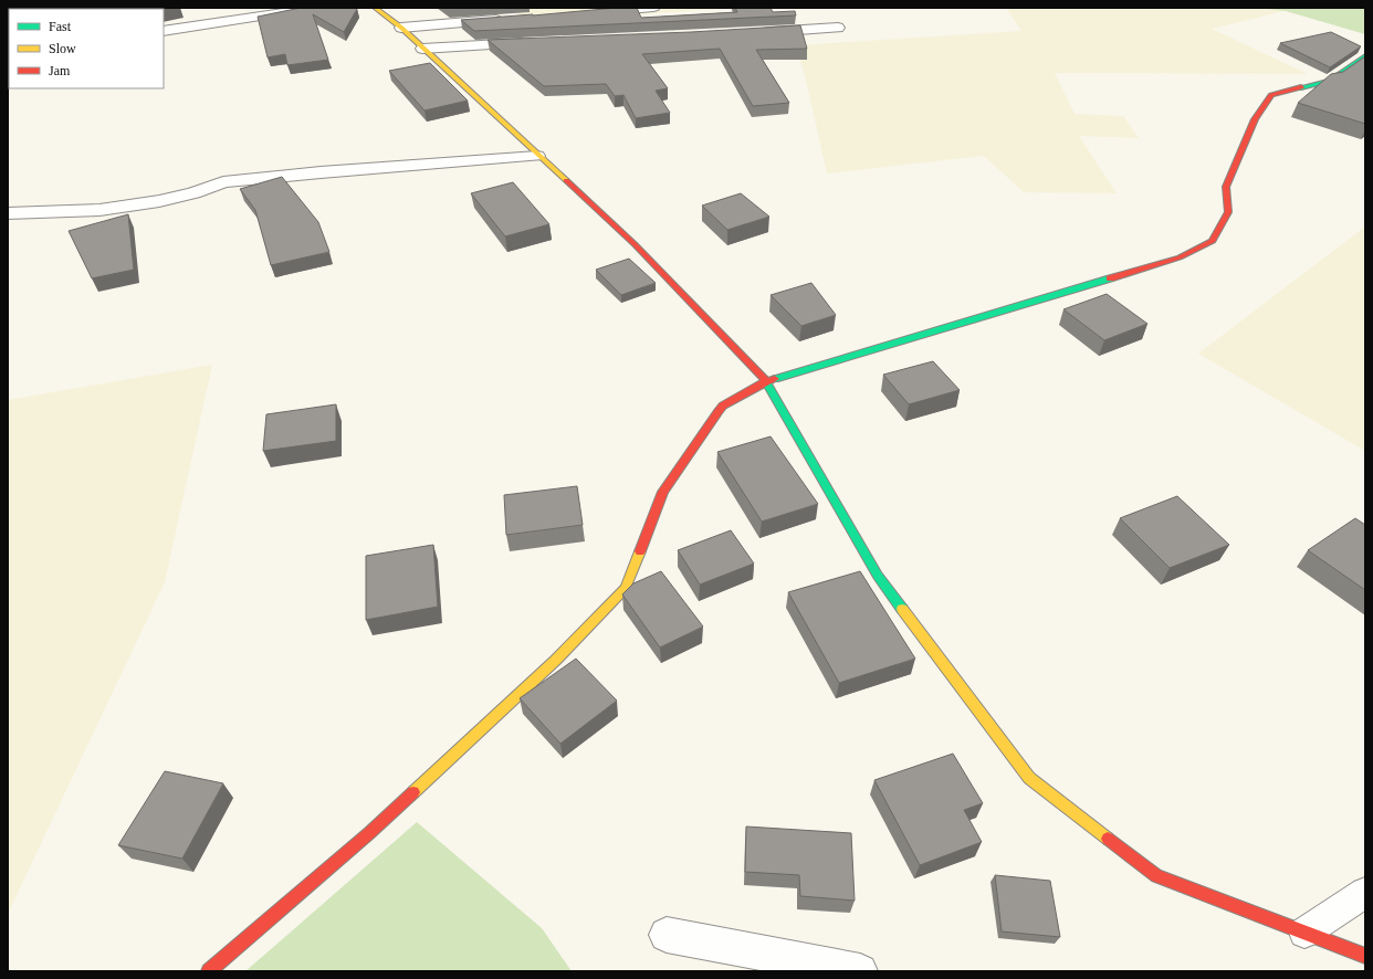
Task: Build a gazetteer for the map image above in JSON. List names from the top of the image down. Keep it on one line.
{"legend":["Fast","Slow","Jam"]}
